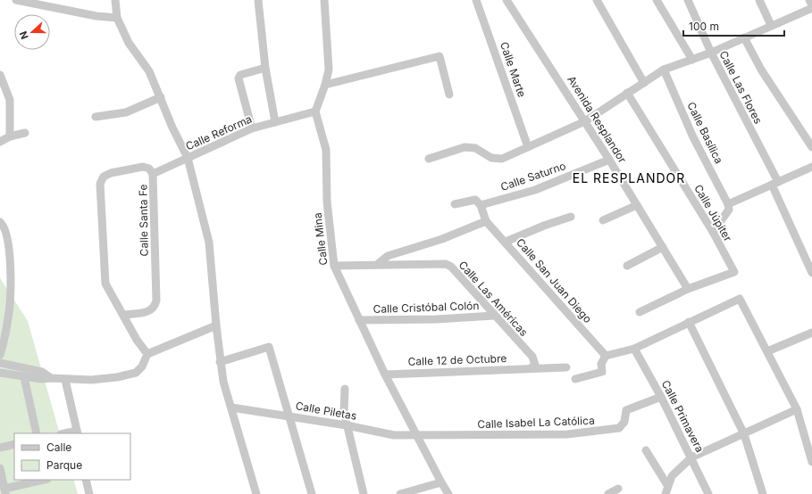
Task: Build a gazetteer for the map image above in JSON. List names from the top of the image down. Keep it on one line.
{"streets":{"street":["Calle Marte","Calle Las Flores","Avenida Resplandor","Calle Reforma","Calle Basílica","Calle Saturno","Calle Júpiter","Calle Santa Fe","Calle Mina","Calle San Juan Diego","Calle Las Américas","Calle Cristóbal Colón","Calle 12 de Octubre","Calle Piletas","Calle Primavera","Calle Isabel La Católica"]},"crossings":[["Avenida Resplandor","Calle Saturno"],["Avenida Resplandor","Calle Júpiter"],["Calle Reforma","Calle Santa Fe"],["Calle Reforma","Calle Mina"],["Calle Mina","Calle Las Américas"],["Calle Mina","Calle Cristóbal Colón"],["Calle Mina","Calle 12 de Octubre"],["Calle Mina","Calle Piletas"],["Calle Mina","Calle Isabel La Católica"],["Calle Las Américas","Calle Cristóbal Colón"],["Calle Las Américas","Calle 12 de Octubre"],["Calle Piletas","Calle Isabel La Católica"],["Calle Primavera","Calle Isabel La Católica"]],"districts":["EL RESPLANDOR"],"legend":["Calle","Parque"],"scale_bar":"100 m","north":"left"}
